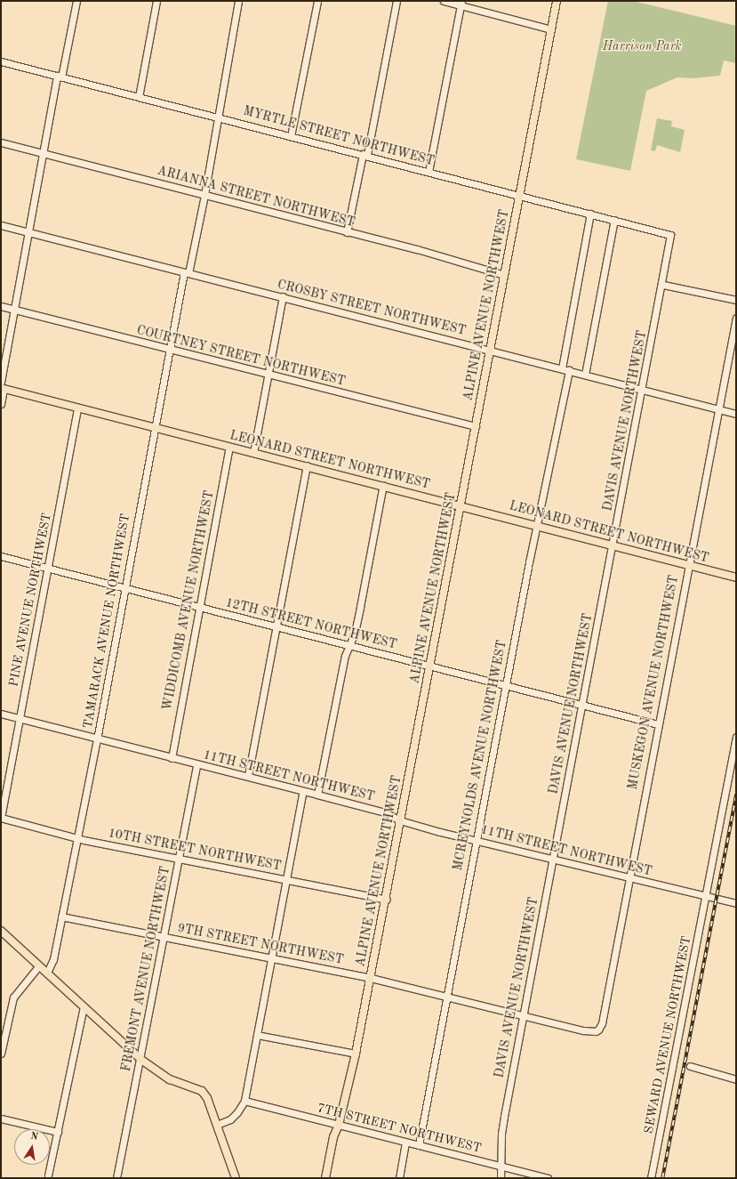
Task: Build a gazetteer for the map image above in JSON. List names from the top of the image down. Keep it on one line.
{"streets":{"main road":["ALPINE AVENUE NORTHWEST","LEONARD STREET NORTHWEST"],"street":["MYRTLE STREET NORTHWEST","ARIANNA STREET NORTHWEST","CROSBY STREET NORTHWEST","COURTNEY STREET NORTHWEST","DAVIS AVENUE NORTHWEST","PINE AVENUE NORTHWEST","WIDDICOMB AVENUE NORTHWEST","TAMARACK AVENUE NORTHWEST","12TH STREET NORTHWEST","MUSKEGON AVENUE NORTHWEST","MCREYNOLDS AVENUE NORTHWEST","11TH STREET NORTHWEST","10TH STREET NORTHWEST","9TH STREET NORTHWEST","FREMONT AVENUE NORTHWEST","SEWARD AVENUE NORTHWEST","7TH STREET NORTHWEST"]},"crossings":[["MYRTLE STREET NORTHWEST","ALPINE AVENUE NORTHWEST"],["MYRTLE STREET NORTHWEST","DAVIS AVENUE NORTHWEST"],["MYRTLE STREET NORTHWEST","TAMARACK AVENUE NORTHWEST"],["ARIANNA STREET NORTHWEST","ALPINE AVENUE NORTHWEST"],["ARIANNA STREET NORTHWEST","TAMARACK AVENUE NORTHWEST"],["ALPINE AVENUE NORTHWEST","CROSBY STREET NORTHWEST"],["ALPINE AVENUE NORTHWEST","COURTNEY STREET NORTHWEST"],["ALPINE AVENUE NORTHWEST","LEONARD STREET NORTHWEST"],["ALPINE AVENUE NORTHWEST","12TH STREET NORTHWEST"],["ALPINE AVENUE NORTHWEST","11TH STREET NORTHWEST"],["ALPINE AVENUE NORTHWEST","10TH STREET NORTHWEST"],["ALPINE AVENUE NORTHWEST","9TH STREET NORTHWEST"],["ALPINE AVENUE NORTHWEST","7TH STREET NORTHWEST"],["CROSBY STREET NORTHWEST","DAVIS AVENUE NORTHWEST"],["CROSBY STREET NORTHWEST","TAMARACK AVENUE NORTHWEST"],["CROSBY STREET NORTHWEST","MUSKEGON AVENUE NORTHWEST"],["CROSBY STREET NORTHWEST","MCREYNOLDS AVENUE NORTHWEST"],["COURTNEY STREET NORTHWEST","TAMARACK AVENUE NORTHWEST"],["DAVIS AVENUE NORTHWEST","LEONARD STREET NORTHWEST"],["DAVIS AVENUE NORTHWEST","12TH STREET NORTHWEST"],["DAVIS AVENUE NORTHWEST","11TH STREET NORTHWEST"],["DAVIS AVENUE NORTHWEST","9TH STREET NORTHWEST"],["DAVIS AVENUE NORTHWEST","7TH STREET NORTHWEST"],["LEONARD STREET NORTHWEST","PINE AVENUE NORTHWEST"],["LEONARD STREET NORTHWEST","WIDDICOMB AVENUE NORTHWEST"],["LEONARD STREET NORTHWEST","TAMARACK AVENUE NORTHWEST"],["LEONARD STREET NORTHWEST","MUSKEGON AVENUE NORTHWEST"],["LEONARD STREET NORTHWEST","MCREYNOLDS AVENUE NORTHWEST"],["PINE AVENUE NORTHWEST","12TH STREET NORTHWEST"],["PINE AVENUE NORTHWEST","11TH STREET NORTHWEST"],["PINE AVENUE NORTHWEST","10TH STREET NORTHWEST"],["WIDDICOMB AVENUE NORTHWEST","12TH STREET NORTHWEST"],["WIDDICOMB AVENUE NORTHWEST","11TH STREET NORTHWEST"],["TAMARACK AVENUE NORTHWEST","12TH STREET NORTHWEST"],["TAMARACK AVENUE NORTHWEST","11TH STREET NORTHWEST"],["TAMARACK AVENUE NORTHWEST","10TH STREET NORTHWEST"],["TAMARACK AVENUE NORTHWEST","9TH STREET NORTHWEST"],["12TH STREET NORTHWEST","MUSKEGON AVENUE NORTHWEST"],["12TH STREET NORTHWEST","MCREYNOLDS AVENUE NORTHWEST"],["MUSKEGON AVENUE NORTHWEST","11TH STREET NORTHWEST"],["MUSKEGON AVENUE NORTHWEST","9TH STREET NORTHWEST"],["MCREYNOLDS AVENUE NORTHWEST","11TH STREET NORTHWEST"],["MCREYNOLDS AVENUE NORTHWEST","9TH STREET NORTHWEST"],["MCREYNOLDS AVENUE NORTHWEST","7TH STREET NORTHWEST"],["11TH STREET NORTHWEST","FREMONT AVENUE NORTHWEST"],["11TH STREET NORTHWEST","SEWARD AVENUE NORTHWEST"],["10TH STREET NORTHWEST","FREMONT AVENUE NORTHWEST"],["9TH STREET NORTHWEST","FREMONT AVENUE NORTHWEST"]],"parks":["Harrison Park"],"north":"top"}
